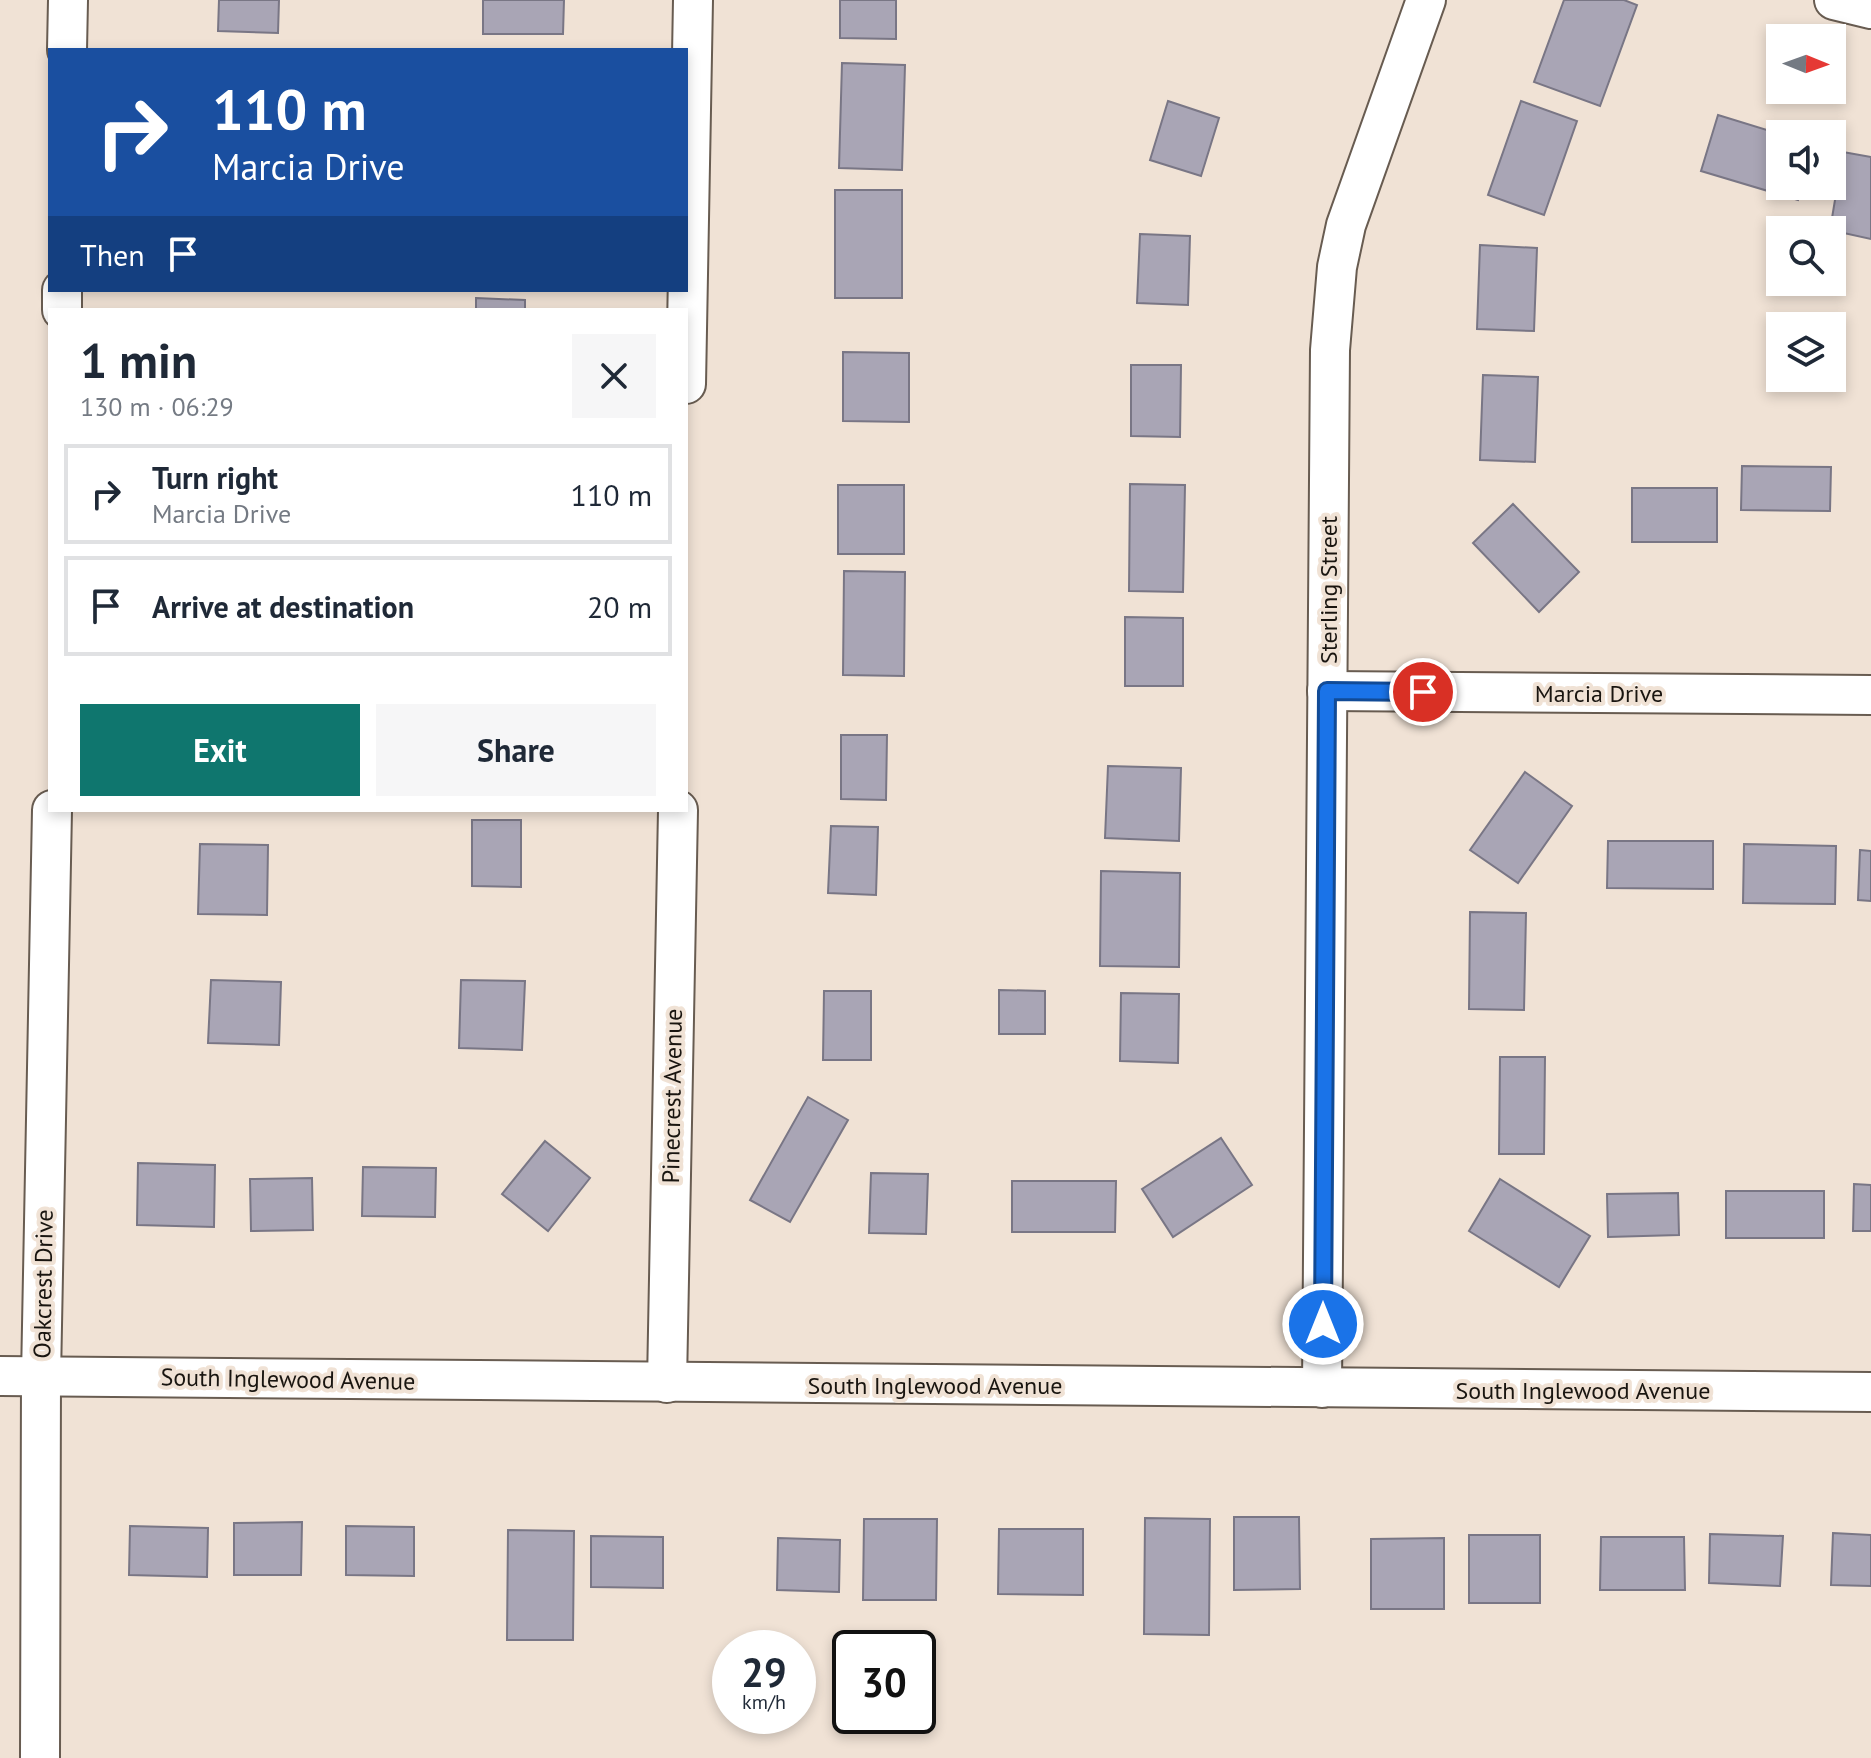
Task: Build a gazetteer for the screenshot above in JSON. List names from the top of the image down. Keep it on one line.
{"streets":{"street":["Sterling Street","Marcia Drive","Pinecrest Avenue","Oakcrest Drive","South Inglewood Avenue"]},"crossings":[["Sterling Street","Marcia Drive"],["Sterling Street","South Inglewood Avenue"],["Pinecrest Avenue","South Inglewood Avenue"],["Oakcrest Drive","South Inglewood Avenue"]],"north":"right","page":{"turn":["110 m","Marcia Drive"],"then":"Then","heading":["1 min","130 m · 06:29"],"list":[{"name":"Turn right","note":"Marcia Drive","value":"110 m"},{"name":"Arrive at destination","value":"20 m"}],"buttons":["Exit","Share"],"speed":"29 km/h","limit":"30"}}
